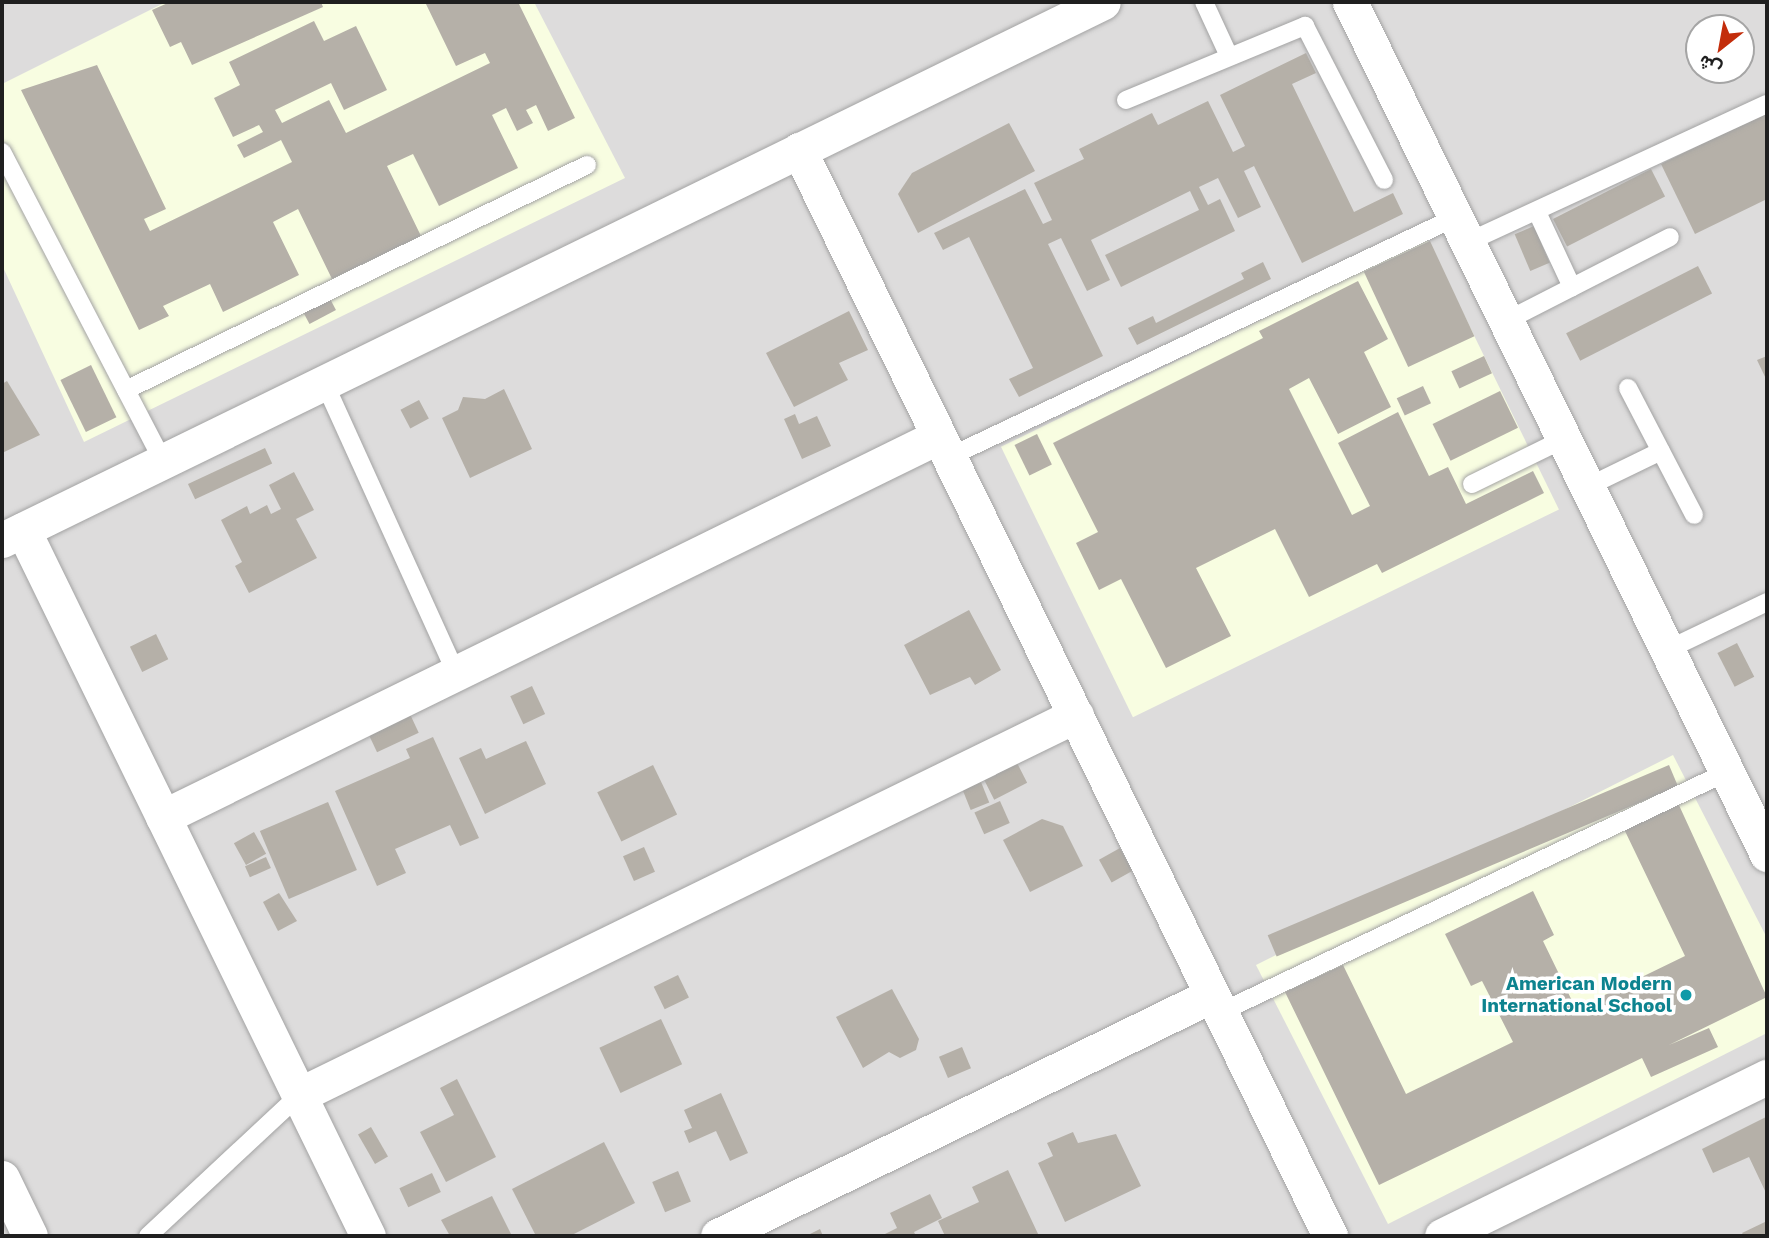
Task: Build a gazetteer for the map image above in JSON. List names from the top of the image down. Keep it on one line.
{"places":["American Modern International School"],"north":"bottom left"}
